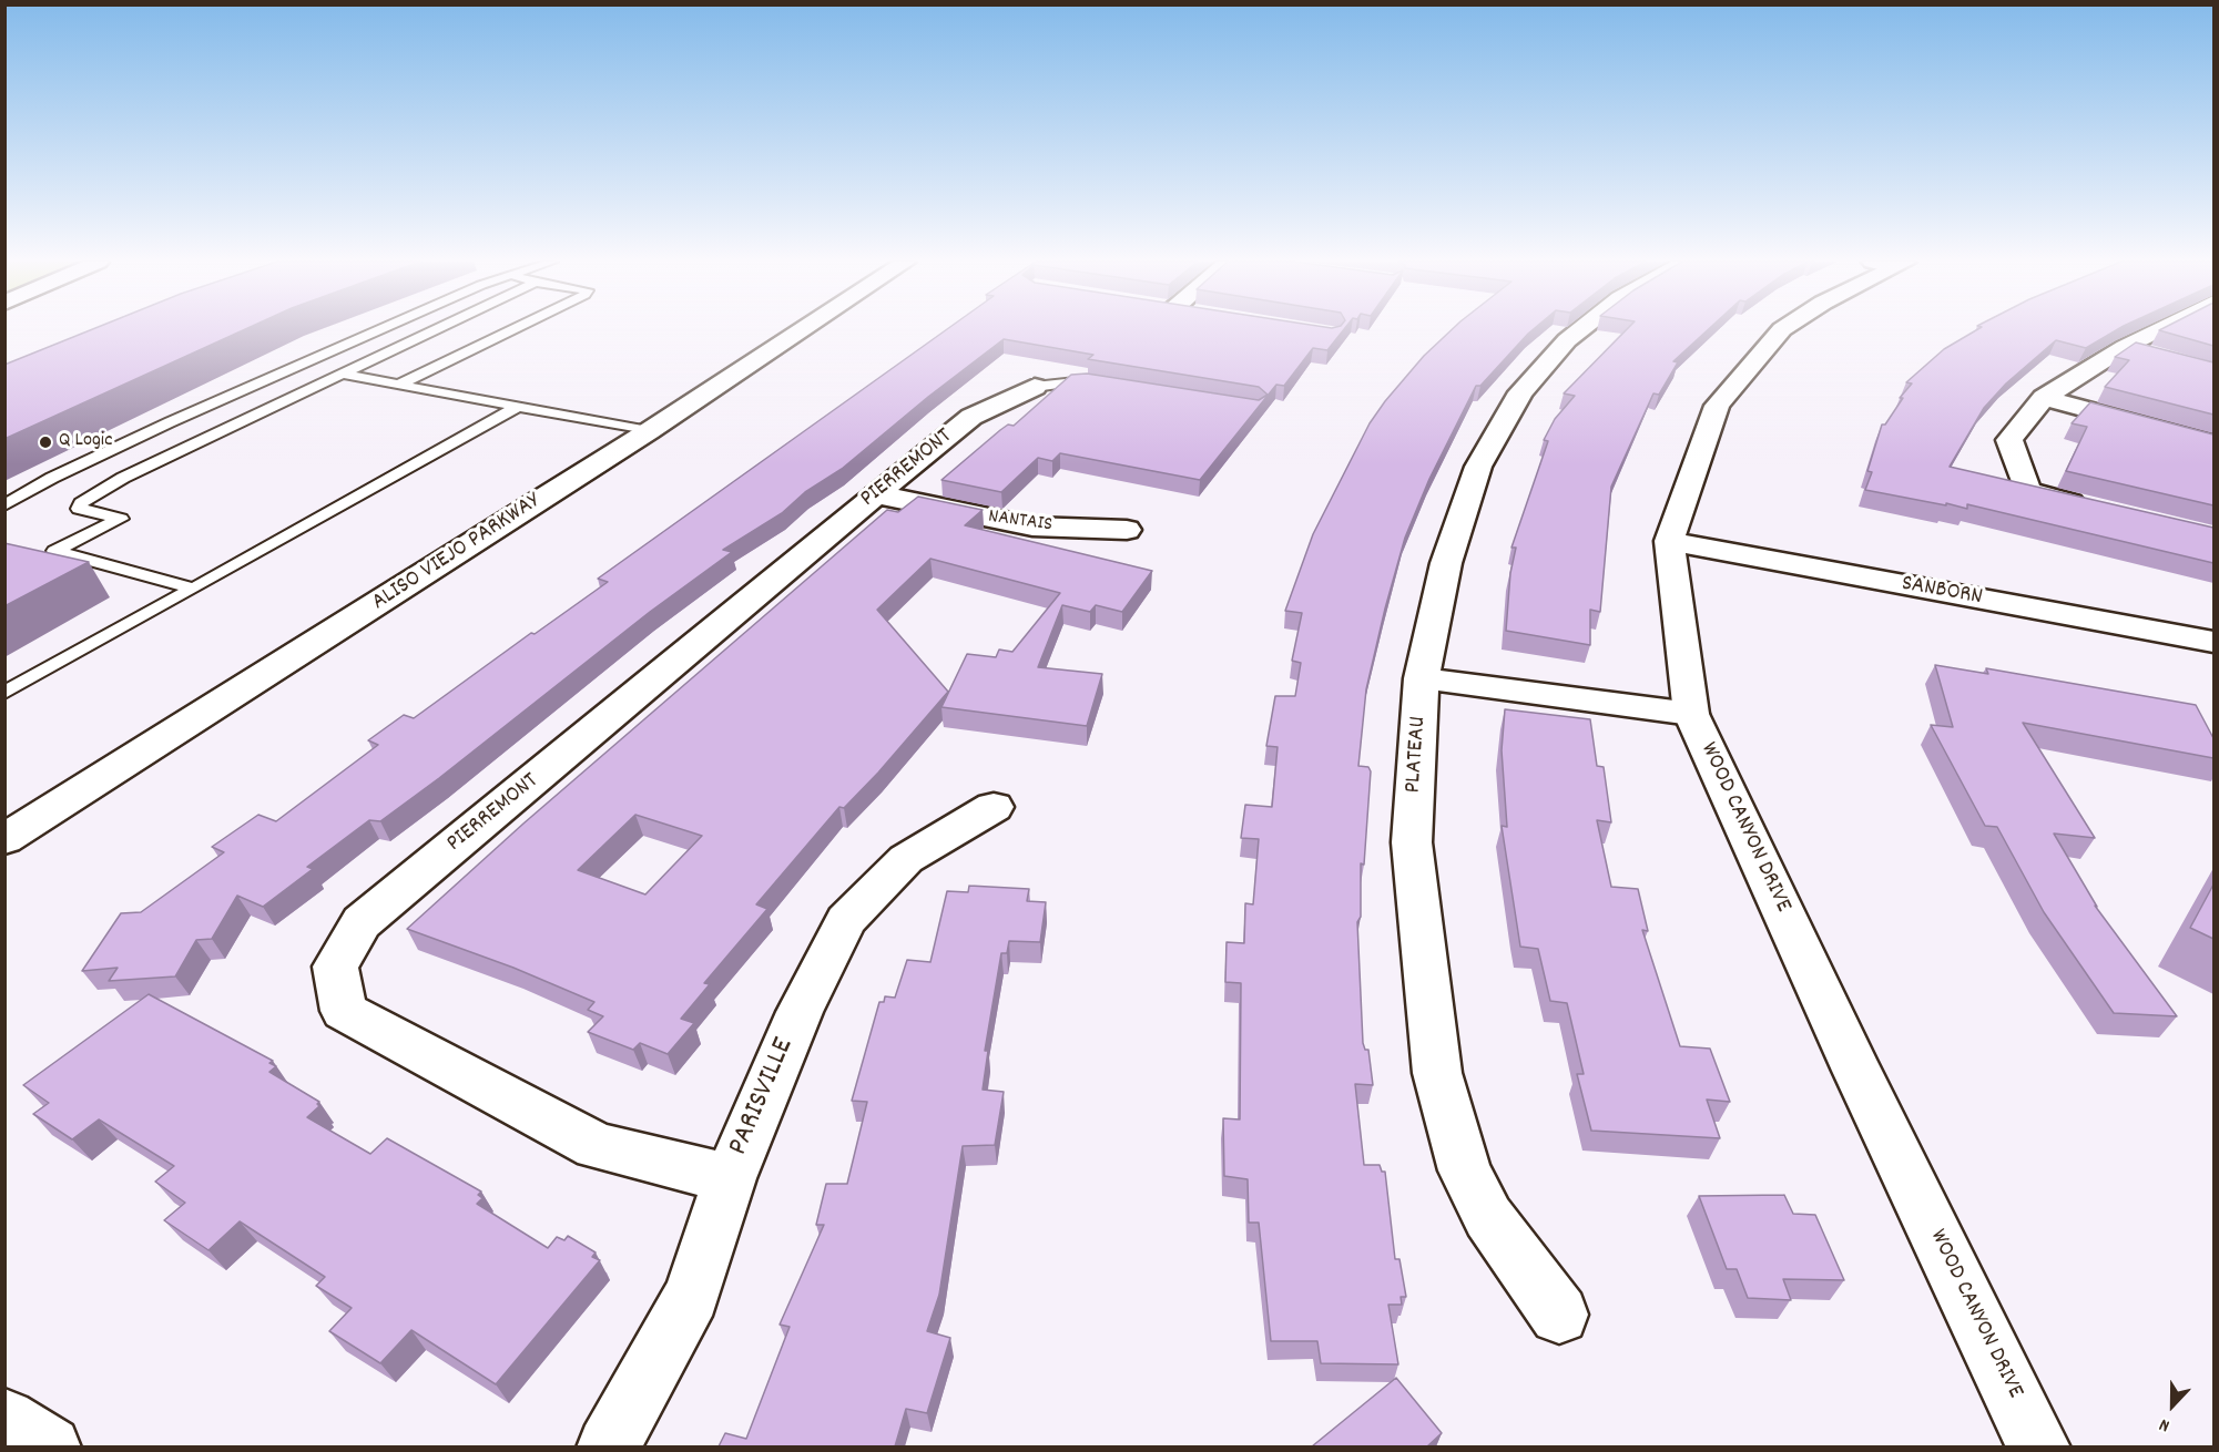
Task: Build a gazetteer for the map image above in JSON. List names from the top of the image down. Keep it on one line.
{"streets":{"street":["PIERREMONT","NANTAIS","ALISO VIEJO PARKWAY","SANBORN","PLATEAU","WOOD CANYON DRIVE","PARISVILLE"]},"crossings":[["PIERREMONT","NANTAIS"],["PIERREMONT","PARISVILLE"],["SANBORN","WOOD CANYON DRIVE"]],"places":["Q Logic"],"north":"bottom"}
